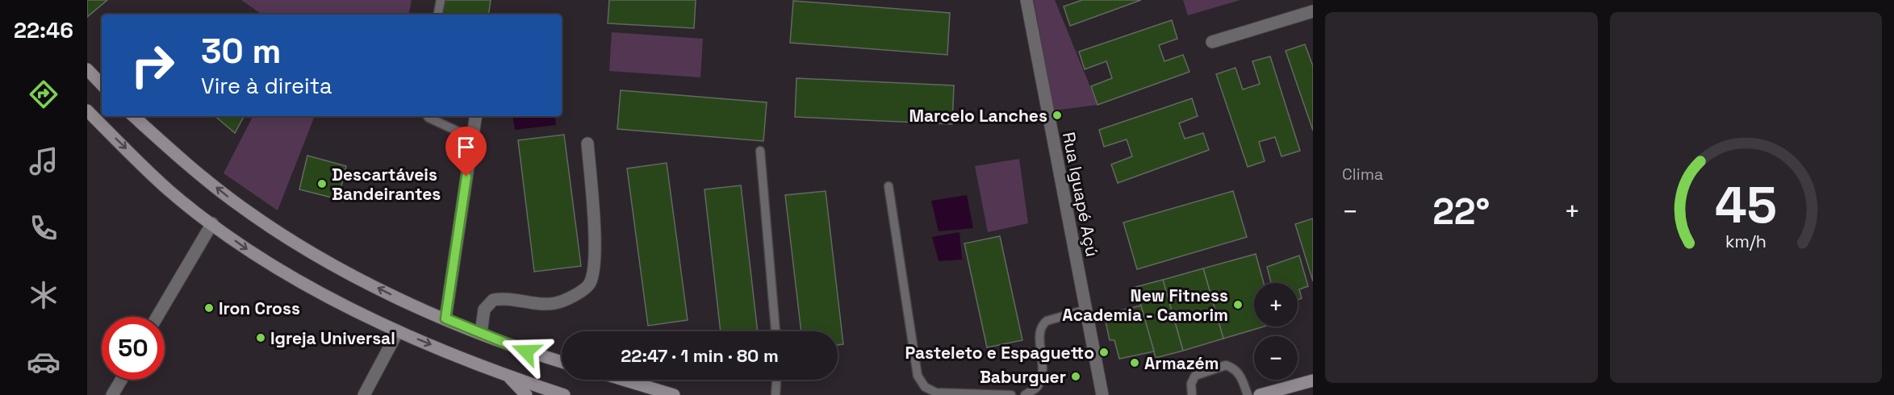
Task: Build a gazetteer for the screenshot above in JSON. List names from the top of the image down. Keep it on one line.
{"streets":{"street":["Rua Iguapé Açú"]},"places":["Marcelo Lanches","Descartáveis Bandeirantes","New Fitness Academia - Camorim","Iron Cross","Igreja Universal","Pasteleto e Espaguetto","Armazém","Baburguer"],"page":{"tabs":"22:46","tile":"Clima","turn":["30 m","Vire à direita"],"heat":["−","22°","+"],"map_buttons":["+","−"],"limit":"50","trip":"22:47 · 1 min · 80 m","gauge":["45","km/h"]}}
